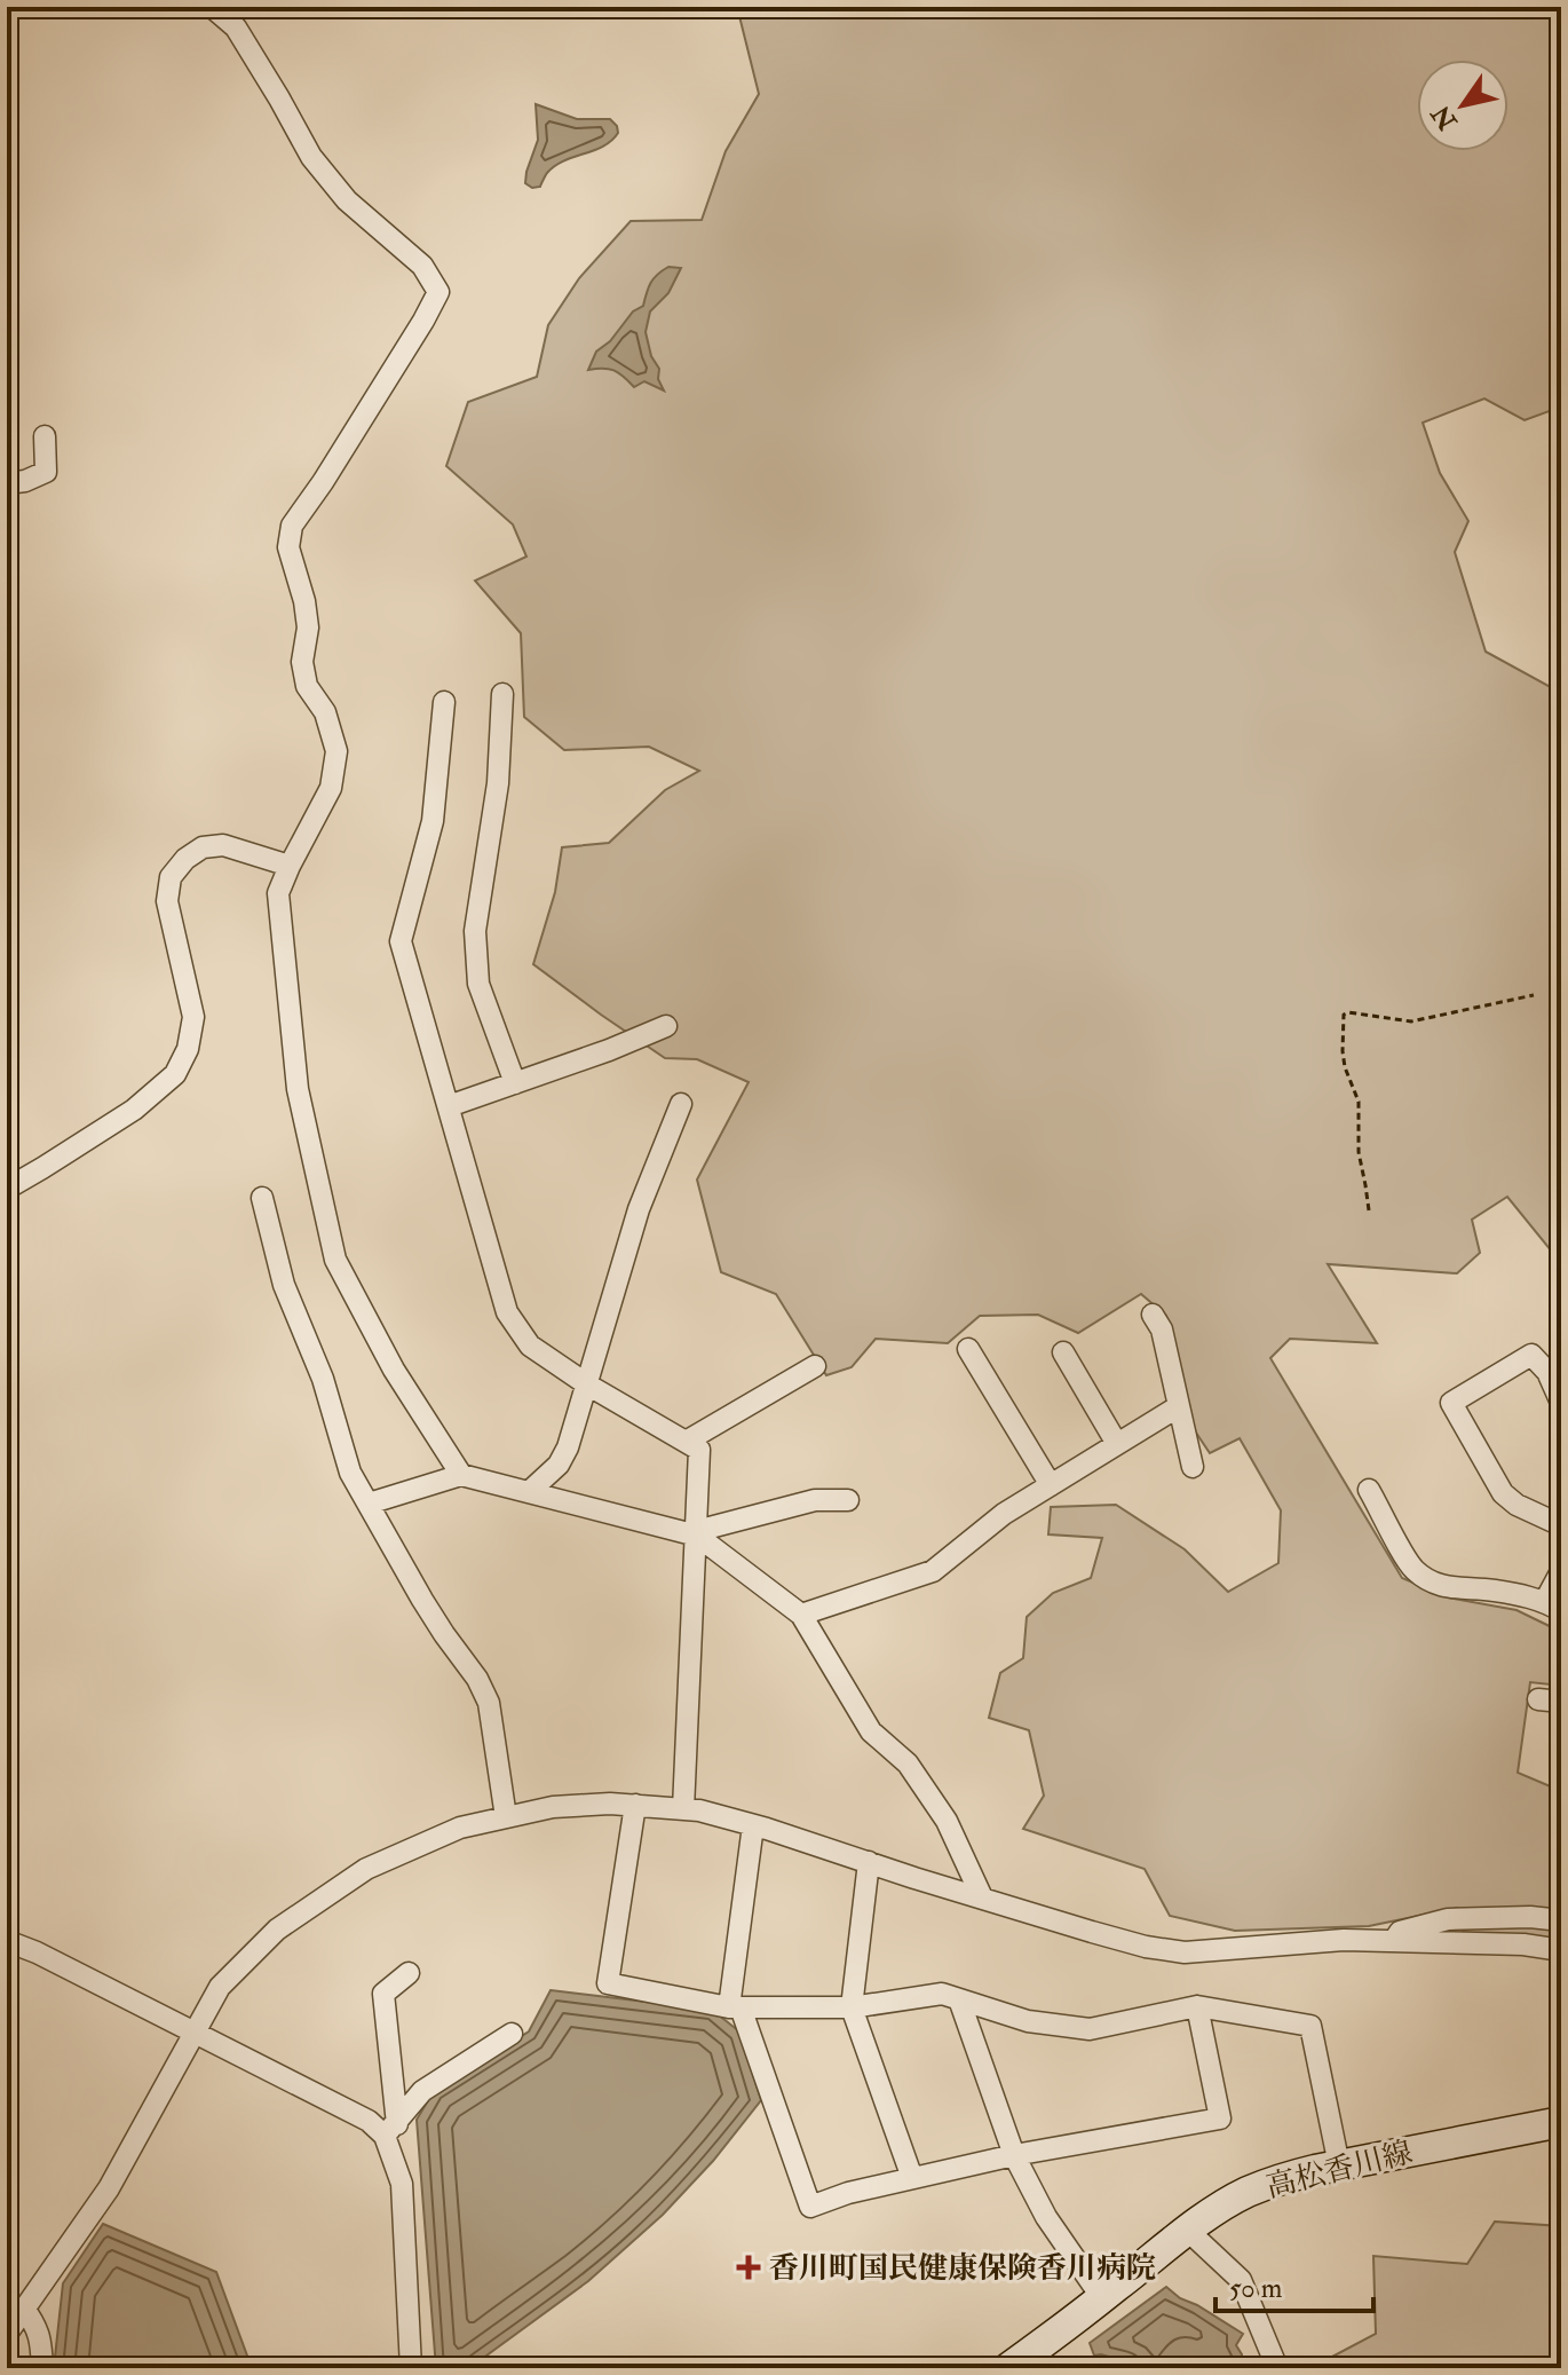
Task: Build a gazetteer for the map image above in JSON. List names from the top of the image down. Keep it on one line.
{"streets":{"main road":["高松香川線"]},"places":{"health":["香川町国民健康保険香川病院"]},"scale_bar":"50 m","north":"bottom left"}
